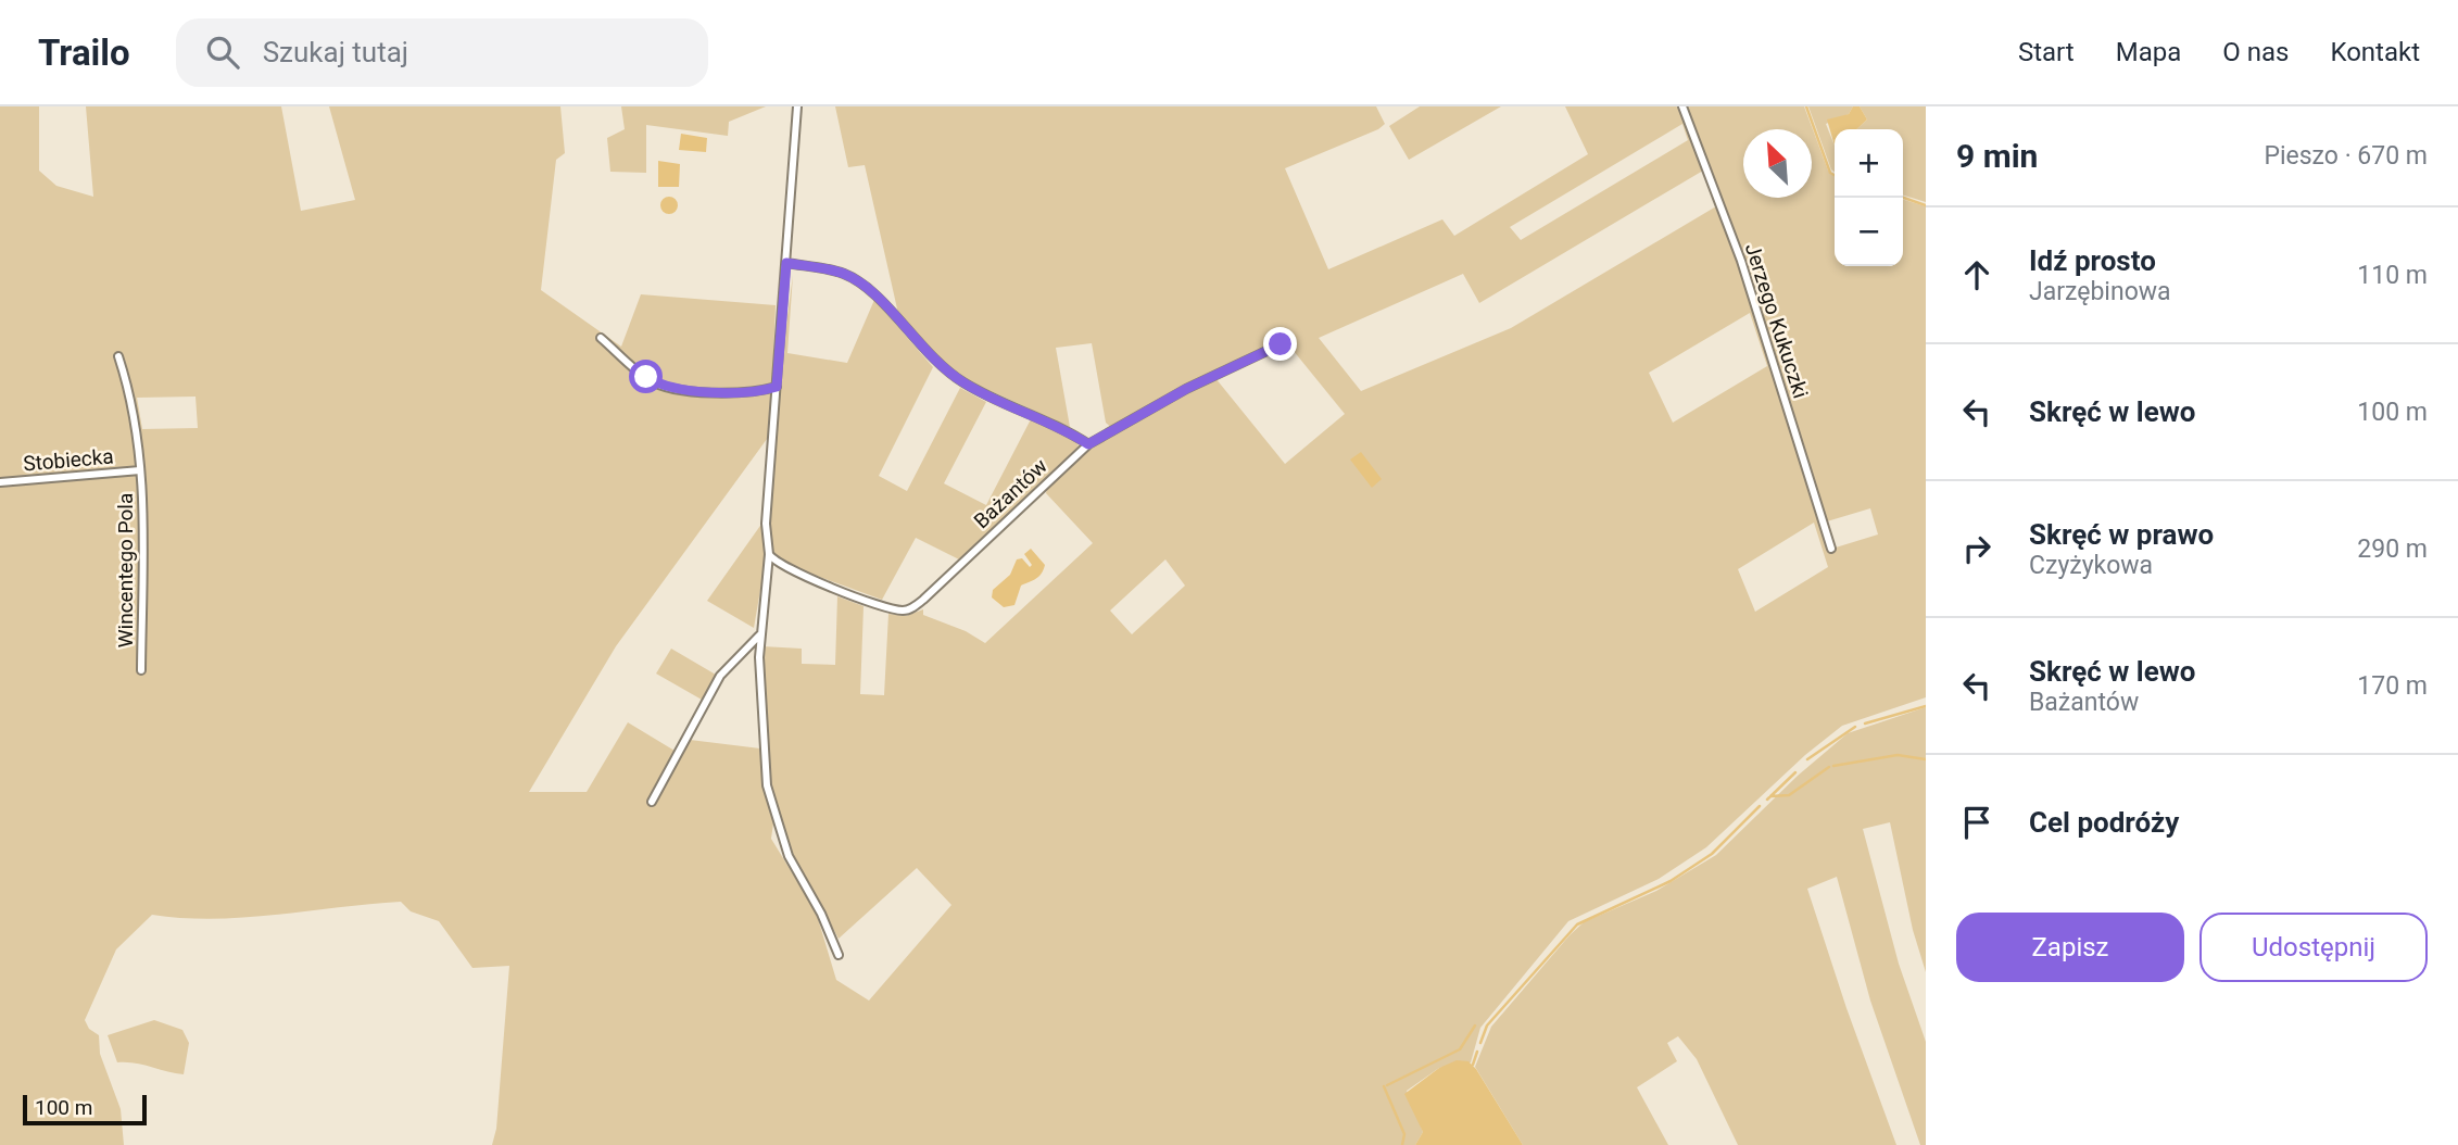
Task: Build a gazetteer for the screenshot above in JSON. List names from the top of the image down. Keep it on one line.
{"streets":{"street":["Jerzego Kukuczki","Stobiecka","Bażantów","Wincentego Pola"]},"crossings":[["Stobiecka","Wincentego Pola"]],"scale_bar":"100 m","north":"top left","page":{"header":"Trailo","search":"Szukaj tutaj","nav":["Start","Mapa","O nas","Kontakt"],"heading":["9 min","Pieszo · 670 m"],"map_buttons":["+","−"],"list":[["Idź prosto","Jarzębinowa","110 m"],["Skręć w lewo","100 m"],["Skręć w prawo","Czyżykowa","290 m"],["Skręć w lewo","Bażantów","170 m"],"Cel podróży"],"buttons":["Zapisz","Udostępnij"],"scale":"100 m"}}
